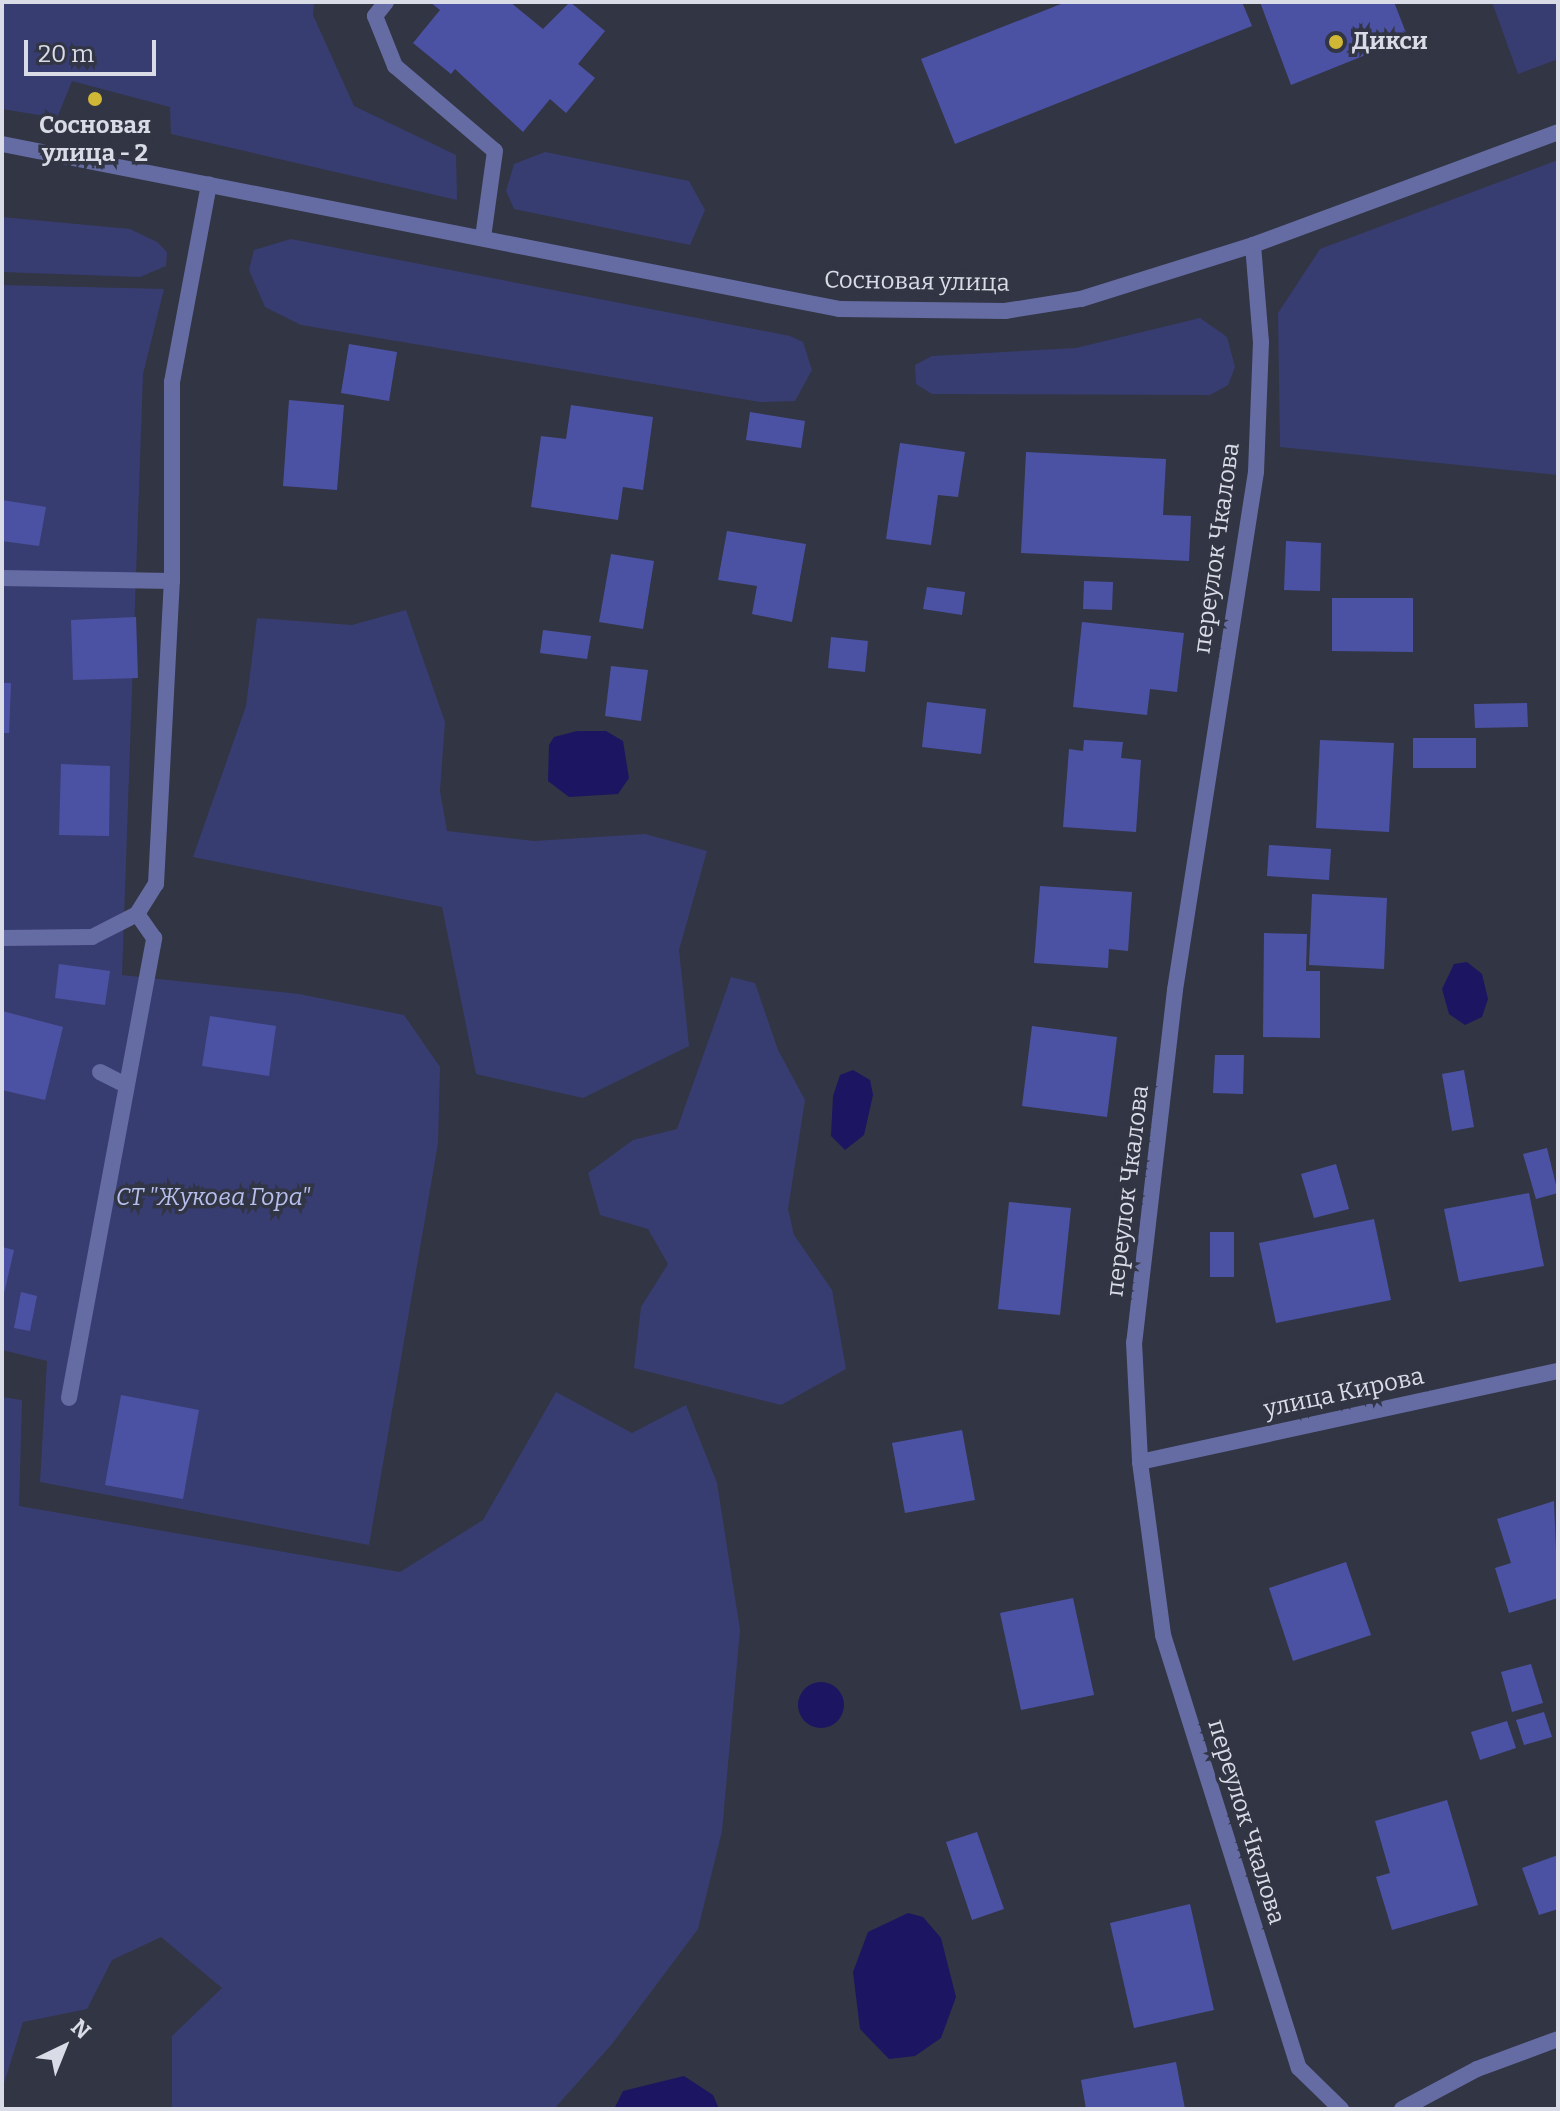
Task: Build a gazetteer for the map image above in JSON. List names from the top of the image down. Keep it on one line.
{"streets":{"street":["Сосновая улица","переулок Чкалова","улица Кирова"]},"crossings":[["Сосновая улица","переулок Чкалова"],["переулок Чкалова","улица Кирова"]],"parks":["СТ \"Жукова Гора\""],"places":["Дикси","Сосновая улица - 2"],"scale_bar":"20 m","north":"top right"}
